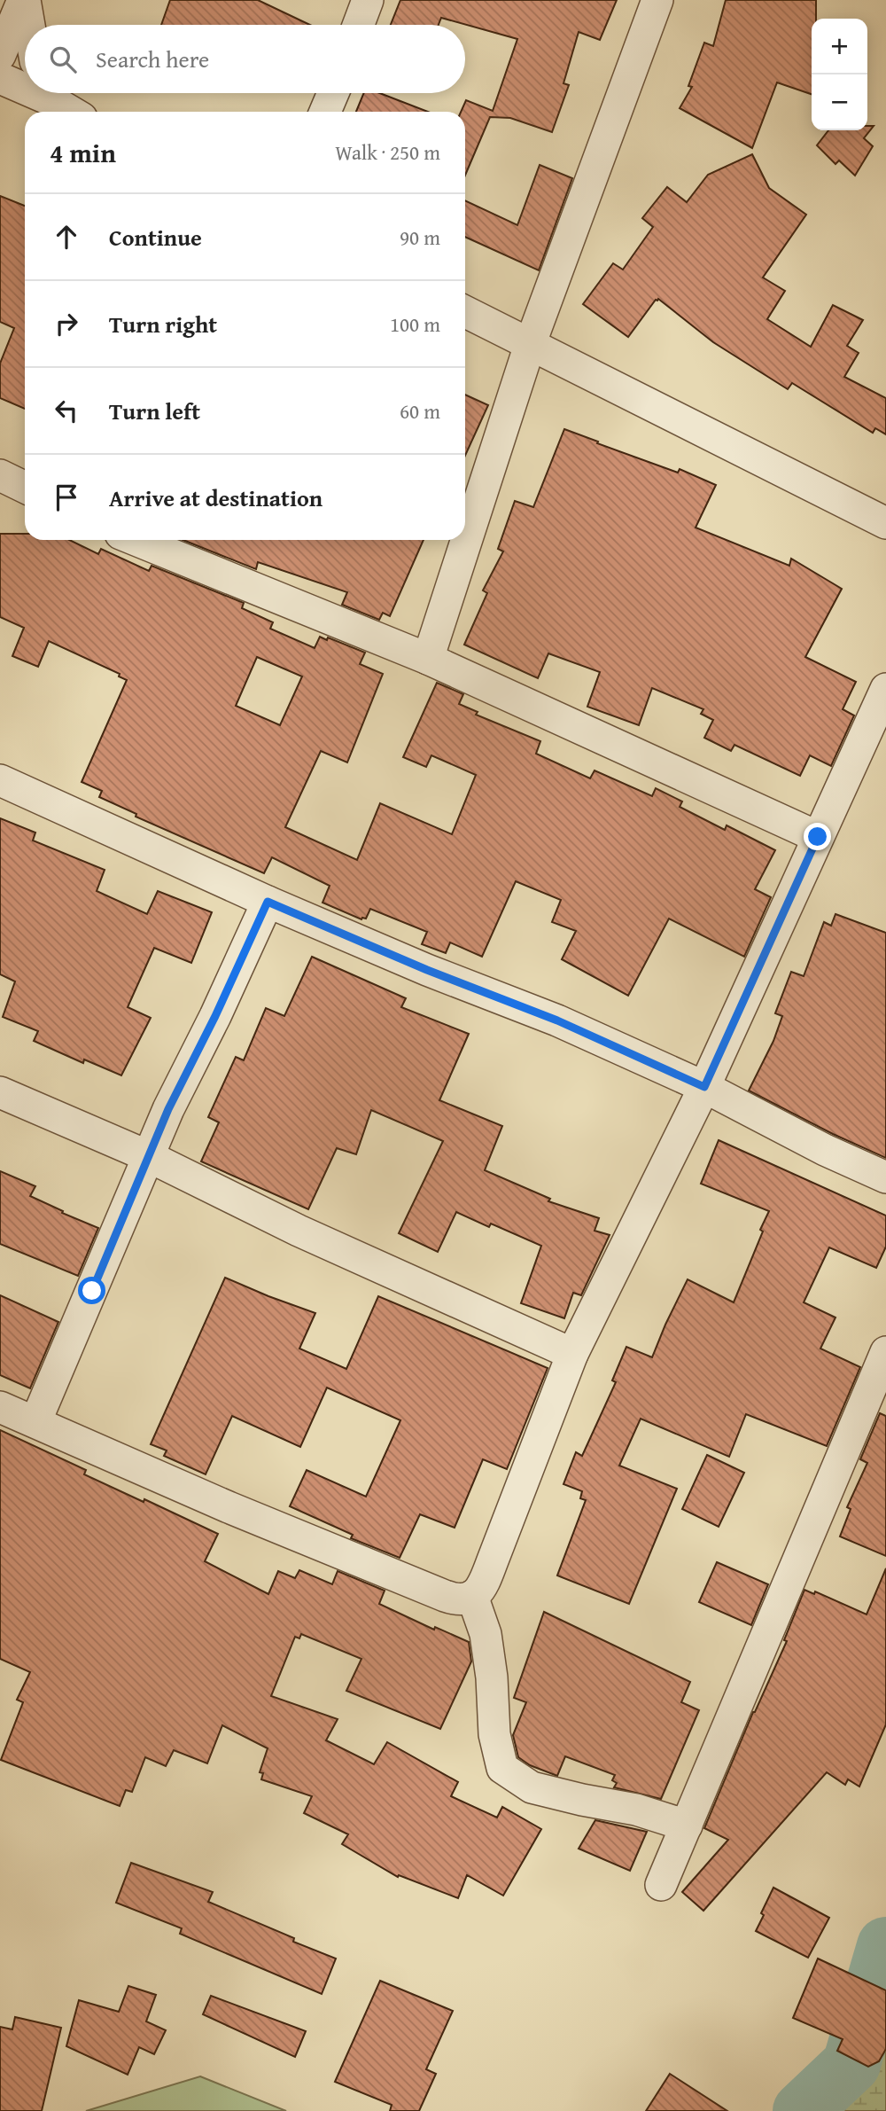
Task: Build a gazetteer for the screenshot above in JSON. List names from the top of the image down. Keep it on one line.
{"page":{"map_buttons":["+","−"],"search":"Search here","heading":["4 min","Walk · 250 m"],"list":[["Continue","90 m"],["Turn right","100 m"],["Turn left","60 m"],"Arrive at destination"]}}
